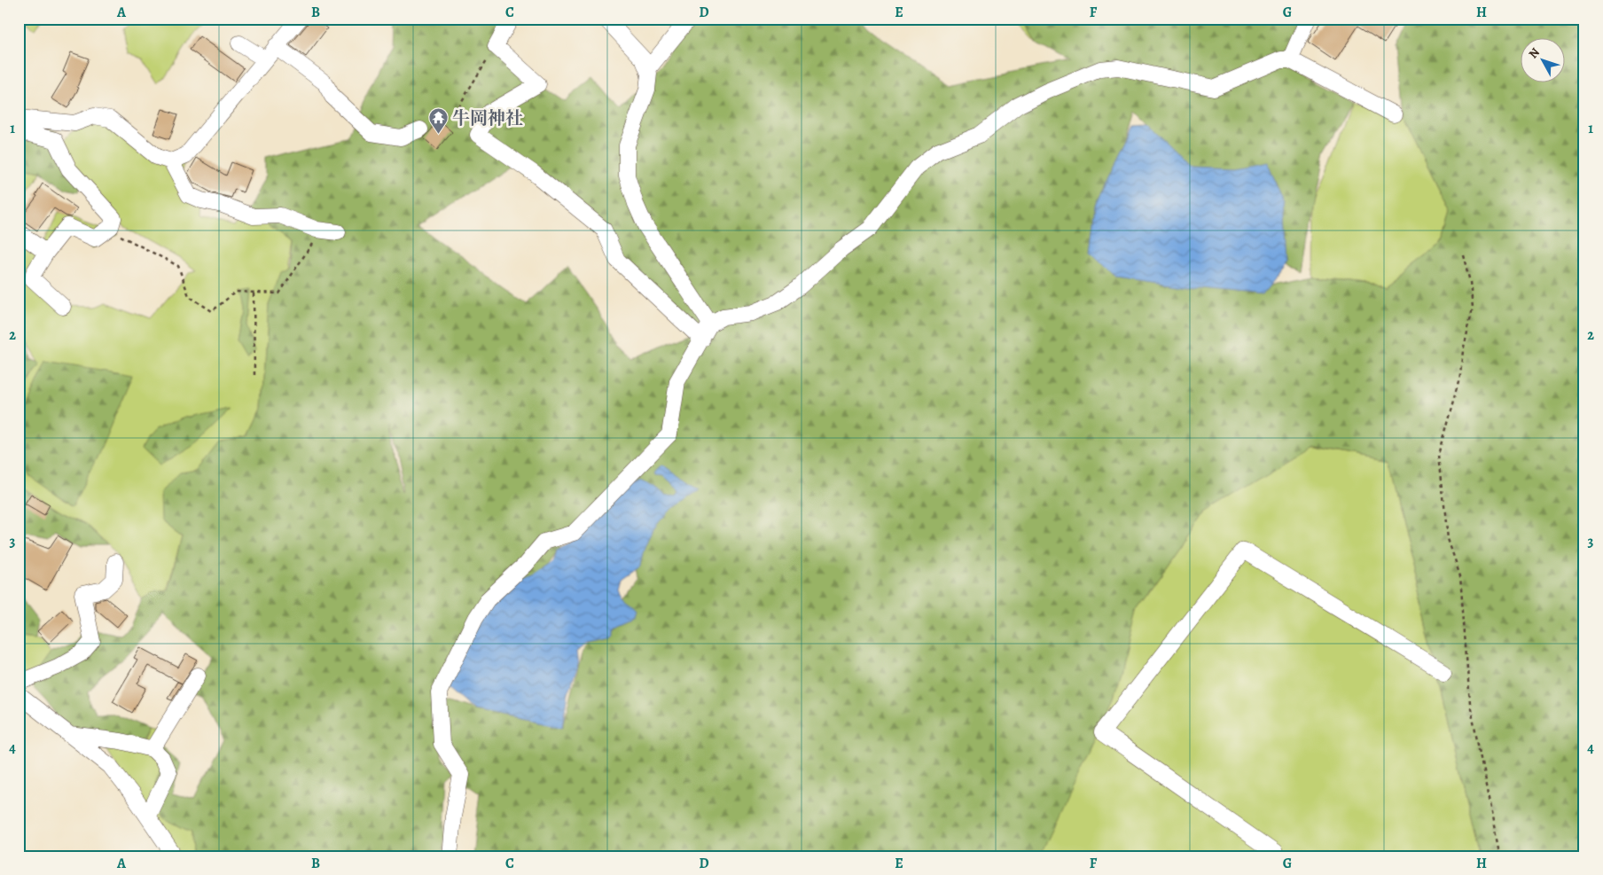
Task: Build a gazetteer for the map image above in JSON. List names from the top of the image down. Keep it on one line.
{"places":{"temple":["牛岡神社"]},"north":"top left","grid":{"columns":["A","B","C","D","E","F","G","H"],"rows":["1","2","3","4"]}}
